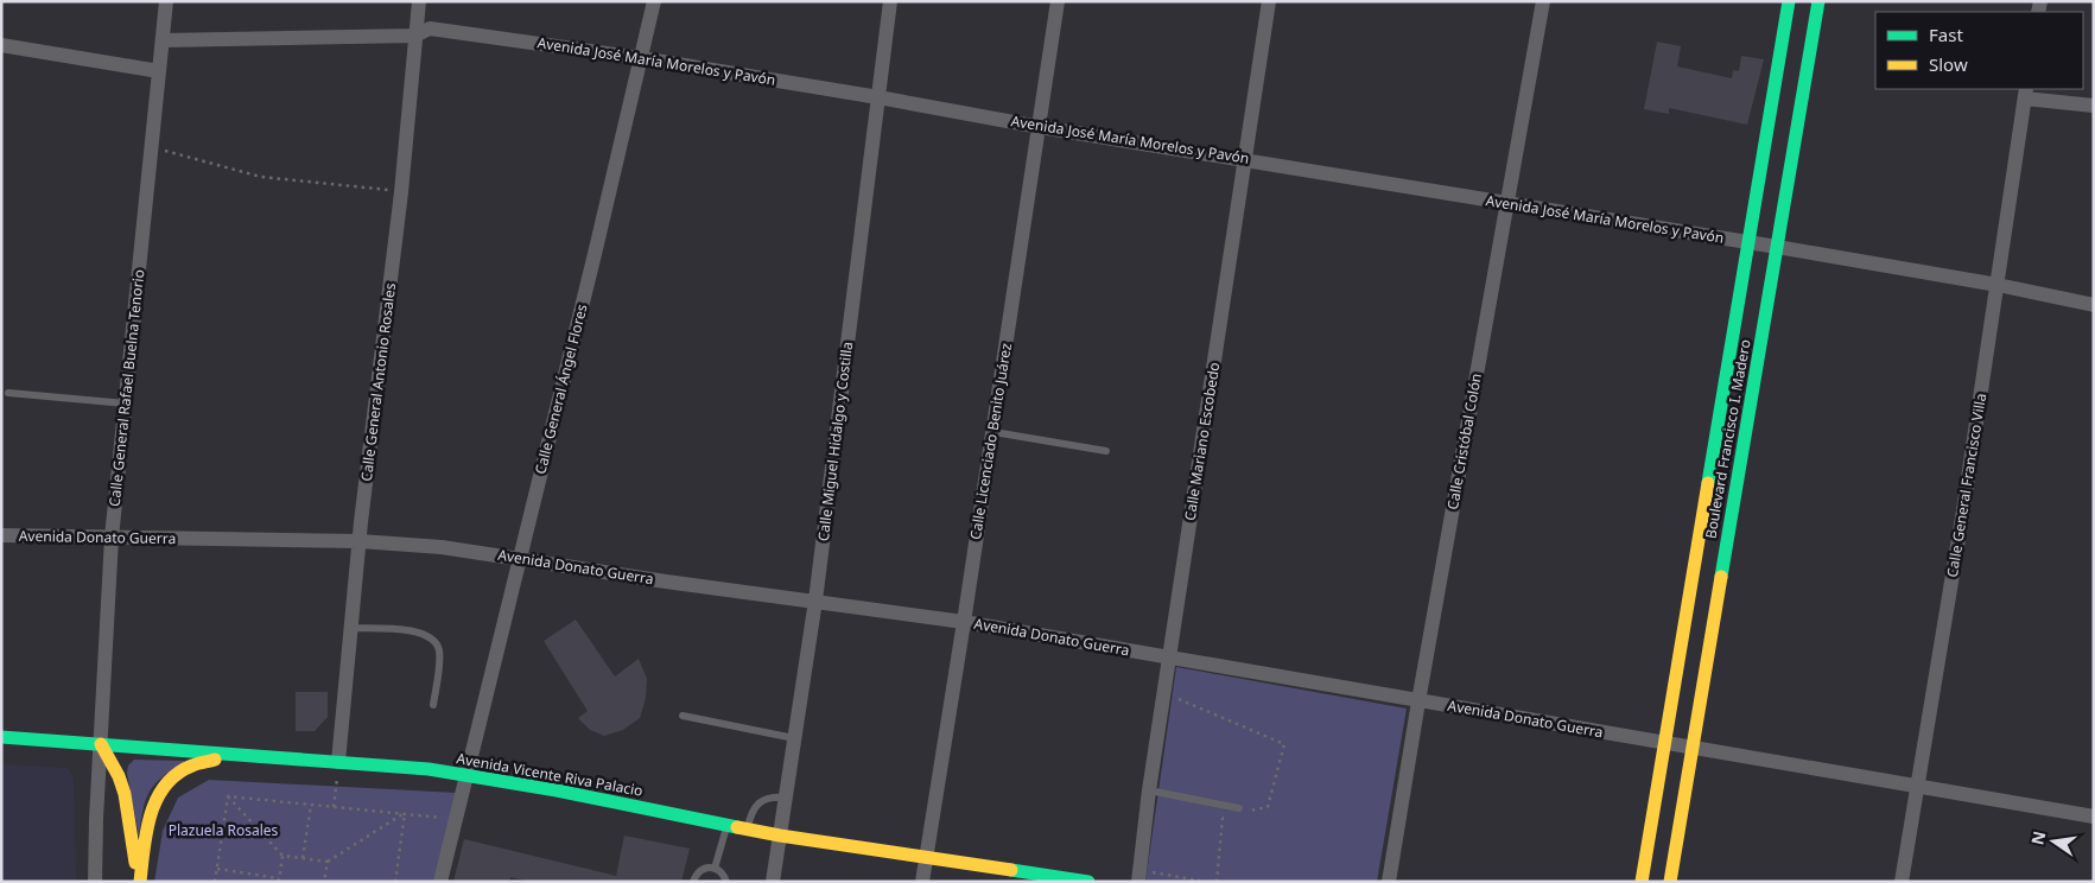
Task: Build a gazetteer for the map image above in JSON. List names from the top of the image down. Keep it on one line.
{"streets":{"main road":["Boulevard Francisco I. Madero","Avenida Vicente Riva Palacio"],"street":["Avenida José María Morelos y Pavón","Calle General Antonio Rosales","Calle General Rafael Buelna Tenorio","Calle General Ángel Flores","Calle Miguel Hidalgo y Costilla","Calle Licenciado Benito Juárez","Calle Mariano Escobedo","Calle Cristóbal Colón","Calle General Francisco Villa","Avenida Donato Guerra"]},"crossings":[["Avenida José María Morelos y Pavón","Calle General Antonio Rosales"],["Avenida José María Morelos y Pavón","Calle General Rafael Buelna Tenorio"],["Avenida José María Morelos y Pavón","Calle General Ángel Flores"],["Avenida José María Morelos y Pavón","Boulevard Francisco I. Madero"],["Avenida José María Morelos y Pavón","Calle Miguel Hidalgo y Costilla"],["Avenida José María Morelos y Pavón","Calle Licenciado Benito Juárez"],["Avenida José María Morelos y Pavón","Calle Mariano Escobedo"],["Avenida José María Morelos y Pavón","Calle Cristóbal Colón"],["Avenida José María Morelos y Pavón","Calle General Francisco Villa"],["Calle General Antonio Rosales","Avenida Donato Guerra"],["Calle General Antonio Rosales","Avenida Vicente Riva Palacio"],["Calle General Rafael Buelna Tenorio","Avenida Donato Guerra"],["Calle General Rafael Buelna Tenorio","Avenida Vicente Riva Palacio"],["Calle General Ángel Flores","Avenida Donato Guerra"],["Calle General Ángel Flores","Avenida Vicente Riva Palacio"],["Boulevard Francisco I. Madero","Avenida Donato Guerra"],["Calle Miguel Hidalgo y Costilla","Avenida Donato Guerra"],["Calle Miguel Hidalgo y Costilla","Avenida Vicente Riva Palacio"],["Calle Licenciado Benito Juárez","Avenida Donato Guerra"],["Calle Licenciado Benito Juárez","Avenida Vicente Riva Palacio"],["Calle Mariano Escobedo","Avenida Donato Guerra"],["Calle Cristóbal Colón","Avenida Donato Guerra"],["Calle General Francisco Villa","Avenida Donato Guerra"]],"parks":["Plazuela Rosales"],"legend":["Fast","Slow"],"north":"left"}
